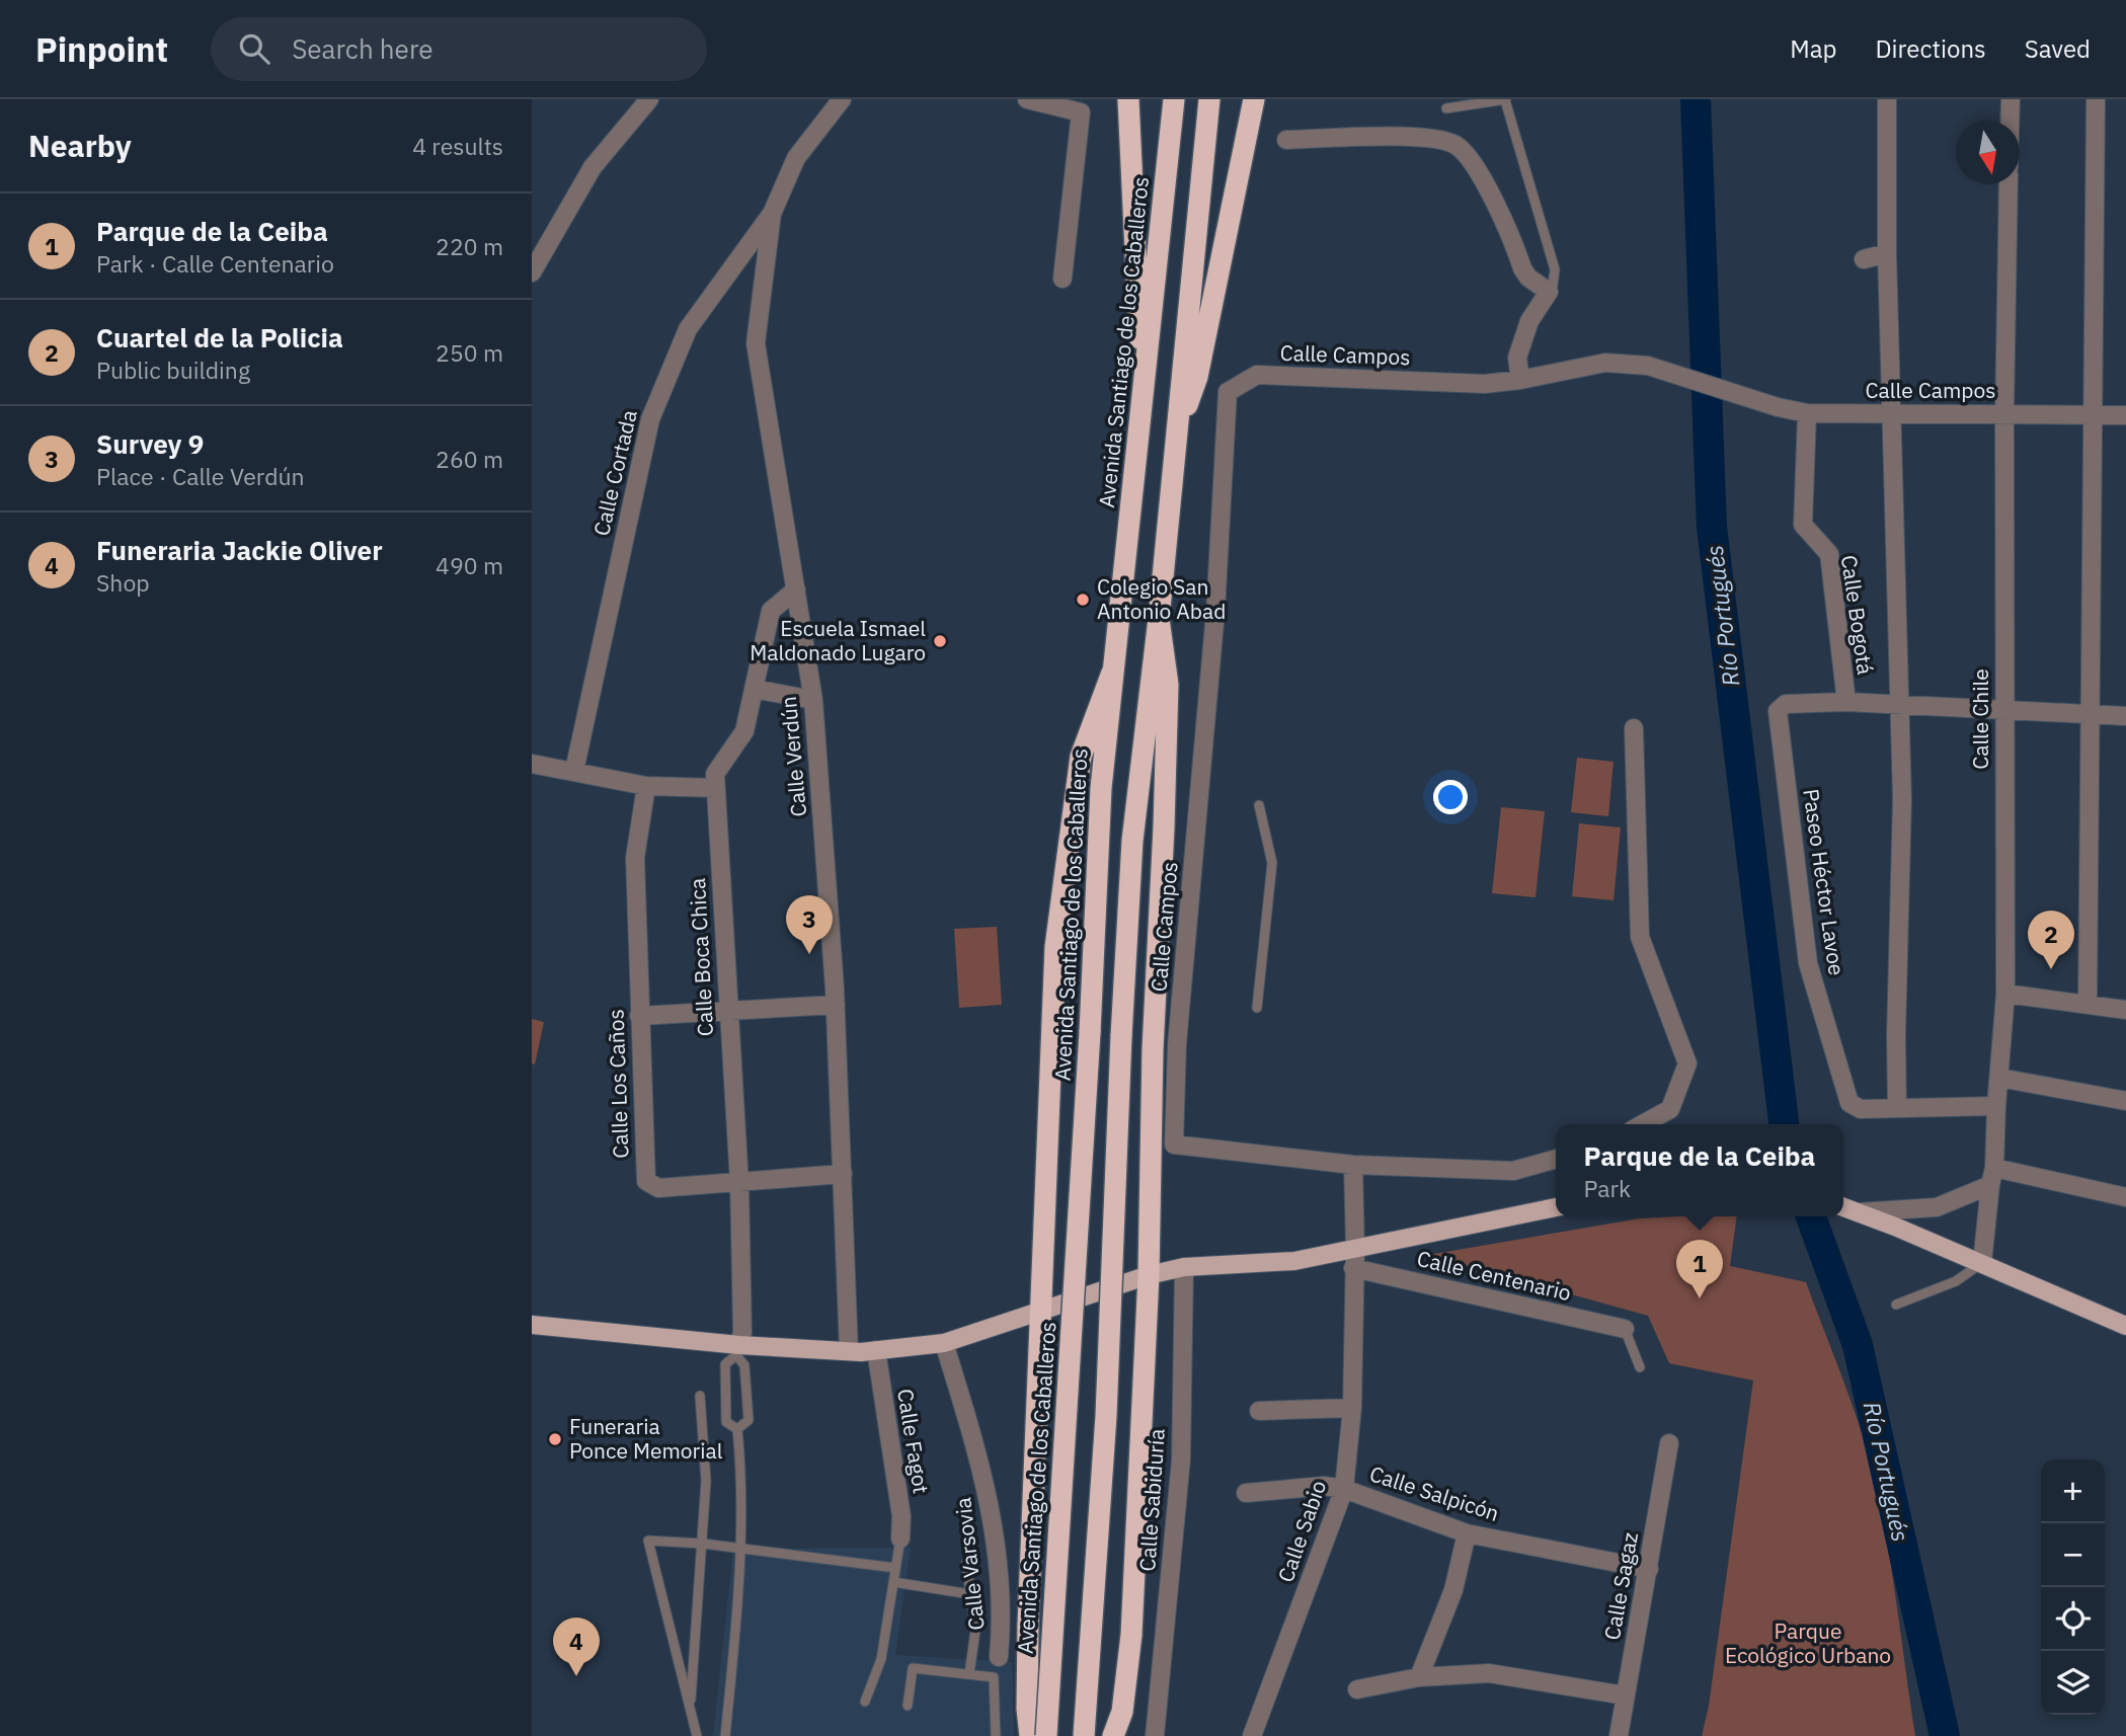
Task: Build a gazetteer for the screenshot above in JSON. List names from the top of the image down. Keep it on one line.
{"streets":{"highway":["Avenida Santiago de los Caballeros"],"street":["Calle Campos","Calle Cortada","Calle Bogotá","Calle Chile","Calle Verdún","Paseo Héctor Lavoe","Calle Boca Chica","Calle Los Caños","Calle Centenario","Calle Fagot","Calle Salpicón","Calle Sabiduría","Calle Sabio","Calle Varsovia","Calle Sagaz"]},"crossings":[["Calle Campos","Calle Bogotá"],["Calle Campos","Calle Chile"],["Calle Campos","Calle Sabio"],["Calle Cortada","Calle Verdún"],["Calle Bogotá","Paseo Héctor Lavoe"],["Calle Verdún","Calle Boca Chica"],["Calle Verdún","Calle Los Caños"],["Calle Boca Chica","Calle Los Caños"],["Calle Centenario","Calle Sabio"],["Calle Salpicón","Calle Sabio"],["Calle Salpicón","Calle Sagaz"]],"water":["Río Portugués"],"parks":["Parque Ecológico Urbano"],"places":["Colegio San Antonio Abad","Escuela Ismael Maldonado Lugaro","Funeraria Ponce Memorial"],"north":"bottom","page":{"header":"Pinpoint","search":"Search here","nav":["Map","Directions","Saved"],"heading":["Nearby","4 results"],"list":[{"mark":"1","name":"Parque de la Ceiba","note":"Park · Calle Centenario","value":"220 m"},{"mark":"2","name":"Cuartel de la Policia","note":"Public building","value":"250 m"},{"mark":"3","name":"Survey 9","note":"Place · Calle Verdún","value":"260 m"},{"mark":"4","name":"Funeraria Jackie Oliver","note":"Shop","value":"490 m"}],"pins":["3","2","1","4"],"popup":["Parque de la Ceiba","Park"],"map_buttons":["+","−"]}}
